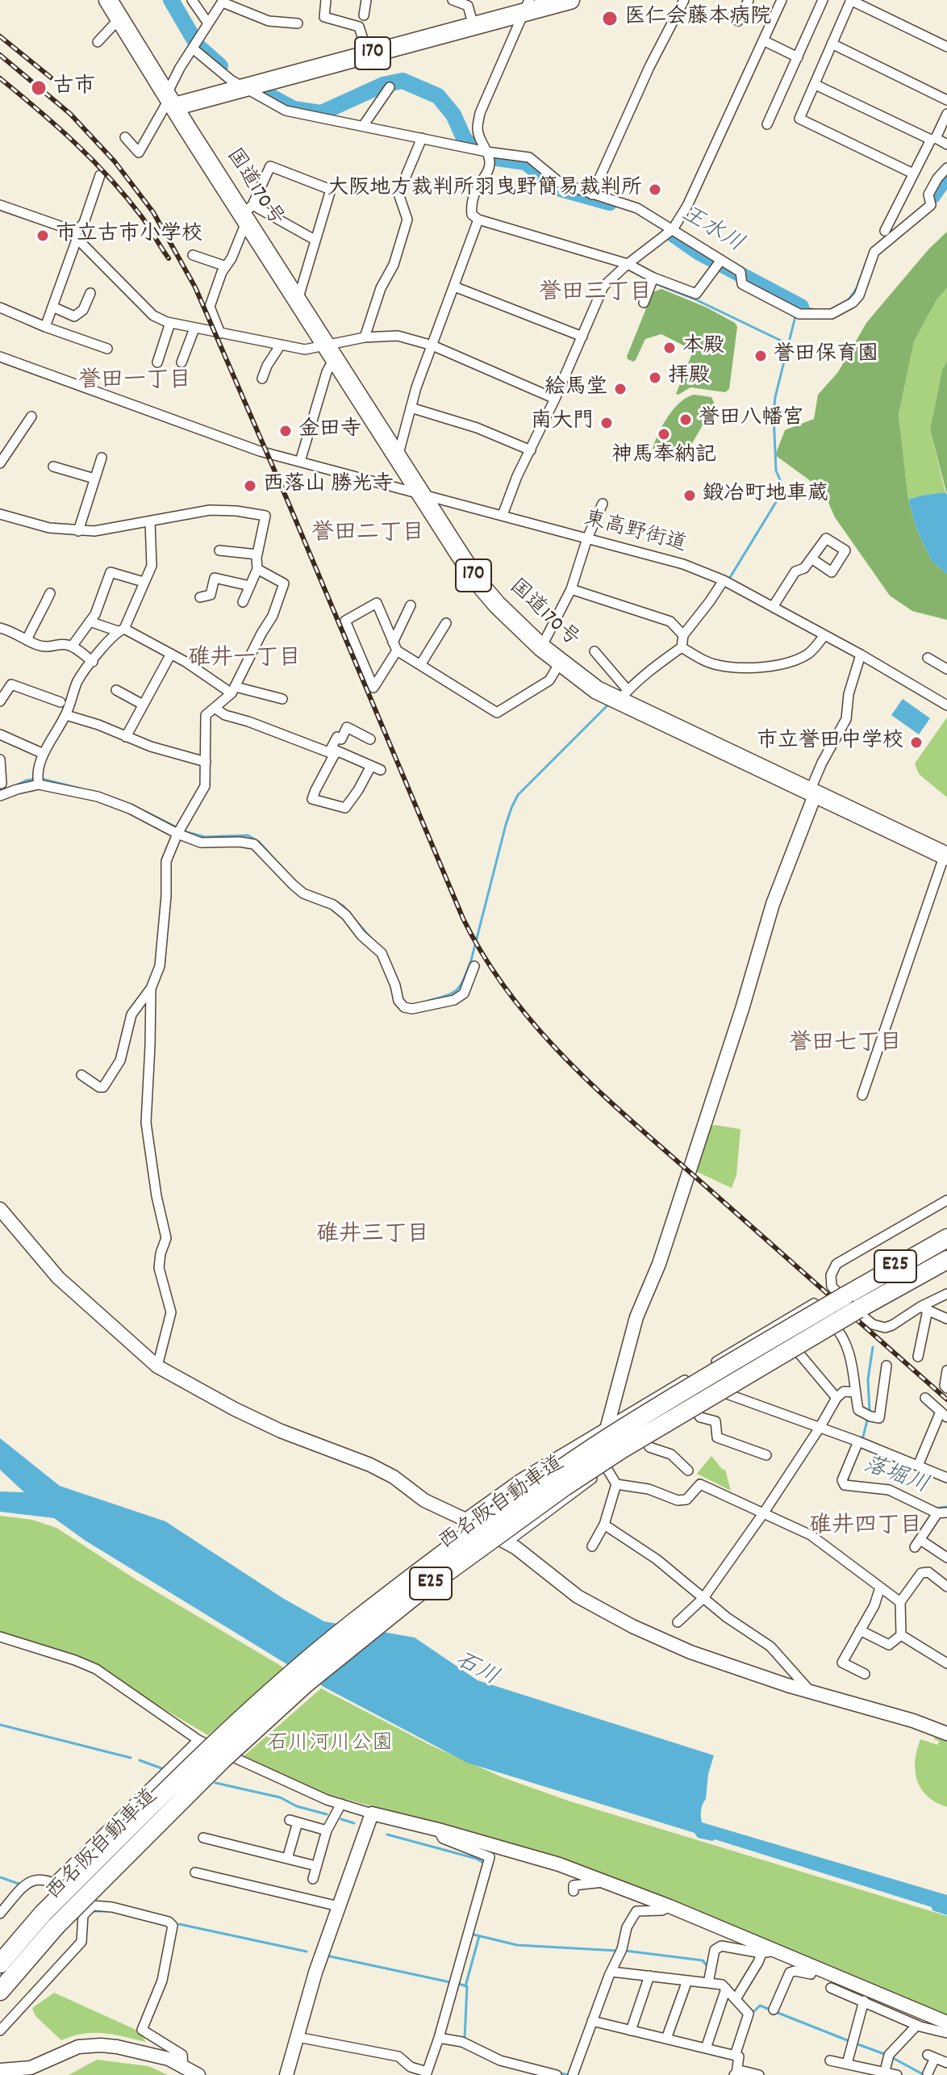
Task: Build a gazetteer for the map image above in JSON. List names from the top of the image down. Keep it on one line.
{"streets":{"highway":["170","国道170号","E25","西名阪自動車道"],"street":["東高野街道"]},"crossings":[["170","国道170号"],["国道170号","東高野街道"]],"districts":["誉田三丁目","誉田一丁目","誉田二丁目","碓井一丁目","誉田七丁目","碓井三丁目","碓井四丁目"],"water":["王水川","落堀川","石川"],"parks":["石川河川公園"],"places":["医仁会藤本病院","古市","大阪地方裁判所羽曳野簡易裁判所","市立古市小学校","本殿","誉田保育園","拝殿","絵馬堂","誉田八幡宮","南大門","金田寺","神馬奉納記","西落山 勝光寺","鍛冶町地車蔵","市立誉田中学校"]}
